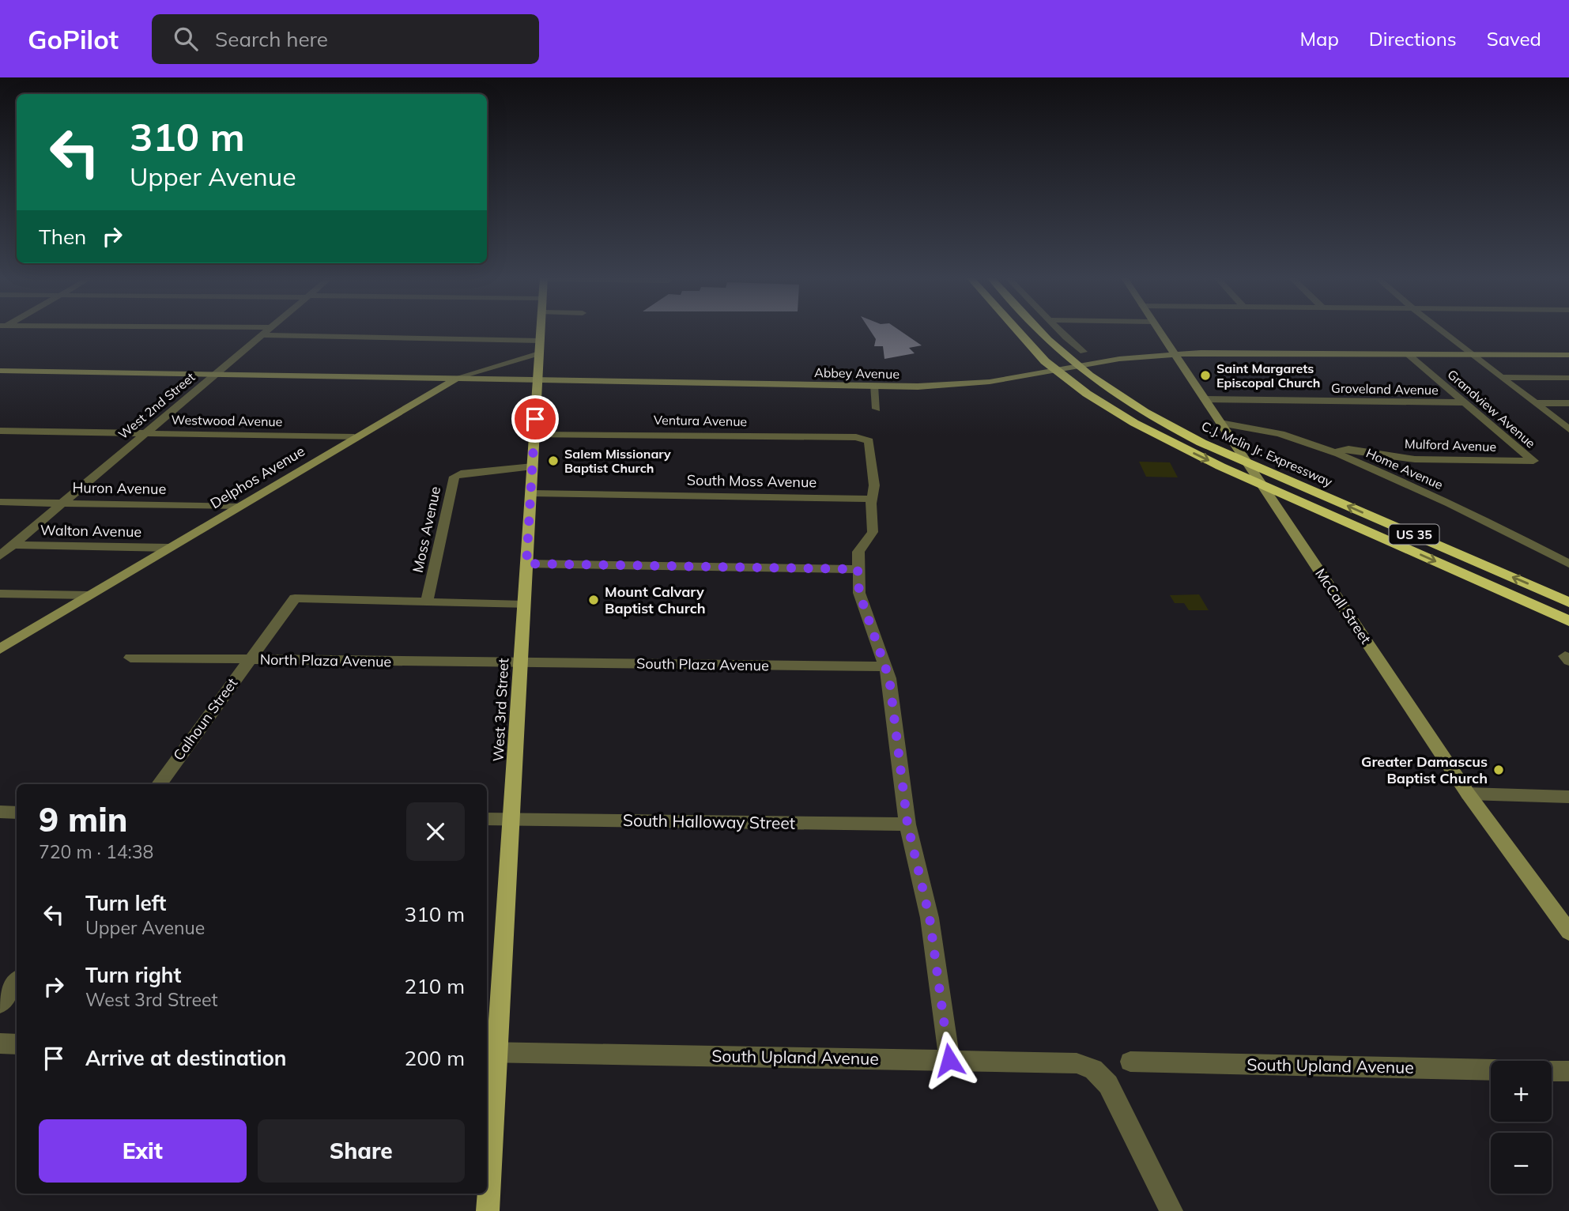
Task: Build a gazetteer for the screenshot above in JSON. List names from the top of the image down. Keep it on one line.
{"streets":{"highway":["C.J. Mclin Jr. Expressway","US 35"],"main road":["West 3rd Street"],"street":["Abbey Avenue","Groveland Avenue","West 2nd Street","Grandview Avenue","Westwood Avenue","Ventura Avenue","Mulford Avenue","Home Avenue","Delphos Avenue","South Moss Avenue","Huron Avenue","Moss Avenue","Walton Avenue","McCall Street","North Plaza Avenue","South Plaza Avenue","Calhoun Street","South Halloway Street","South Upland Avenue"]},"crossings":[["Abbey Avenue","West 2nd Street"],["Abbey Avenue","Grandview Avenue"],["Abbey Avenue","C.J. Mclin Jr. Expressway"],["Abbey Avenue","Delphos Avenue"],["Abbey Avenue","McCall Street"],["Abbey Avenue","West 3rd Street"],["Groveland Avenue","Grandview Avenue"],["Groveland Avenue","McCall Street"],["West 2nd Street","Westwood Avenue"],["West 2nd Street","Huron Avenue"],["West 2nd Street","Walton Avenue"],["Grandview Avenue","Mulford Avenue"],["Westwood Avenue","Delphos Avenue"],["Ventura Avenue","South Moss Avenue"],["Ventura Avenue","West 3rd Street"],["Mulford Avenue","Home Avenue"],["Home Avenue","McCall Street"],["Delphos Avenue","Huron Avenue"],["Delphos Avenue","Walton Avenue"],["Delphos Avenue","West 3rd Street"],["South Moss Avenue","West 3rd Street"],["Moss Avenue","West 3rd Street"],["Moss Avenue","Calhoun Street"],["North Plaza Avenue","South Plaza Avenue"],["North Plaza Avenue","West 3rd Street"],["North Plaza Avenue","Calhoun Street"],["South Plaza Avenue","West 3rd Street"],["West 3rd Street","South Halloway Street"],["West 3rd Street","South Upland Avenue"]],"places":["Saint Margarets Episcopal Church","Salem Missionary Baptist Church","Mount Calvary Baptist Church","Greater Damascus Baptist Church"],"page":{"header":"GoPilot","search":"Search here","nav":["Map","Directions","Saved"],"turn":["310 m","Upper Avenue"],"then":"Then","heading":["9 min","720 m · 14:38"],"list":[{"name":"Turn left","note":"Upper Avenue","value":"310 m"},{"name":"Turn right","note":"West 3rd Street","value":"210 m"},{"name":"Arrive at destination","value":"200 m"}],"map_buttons":["+","−"],"buttons":["Exit","Share"]}}
